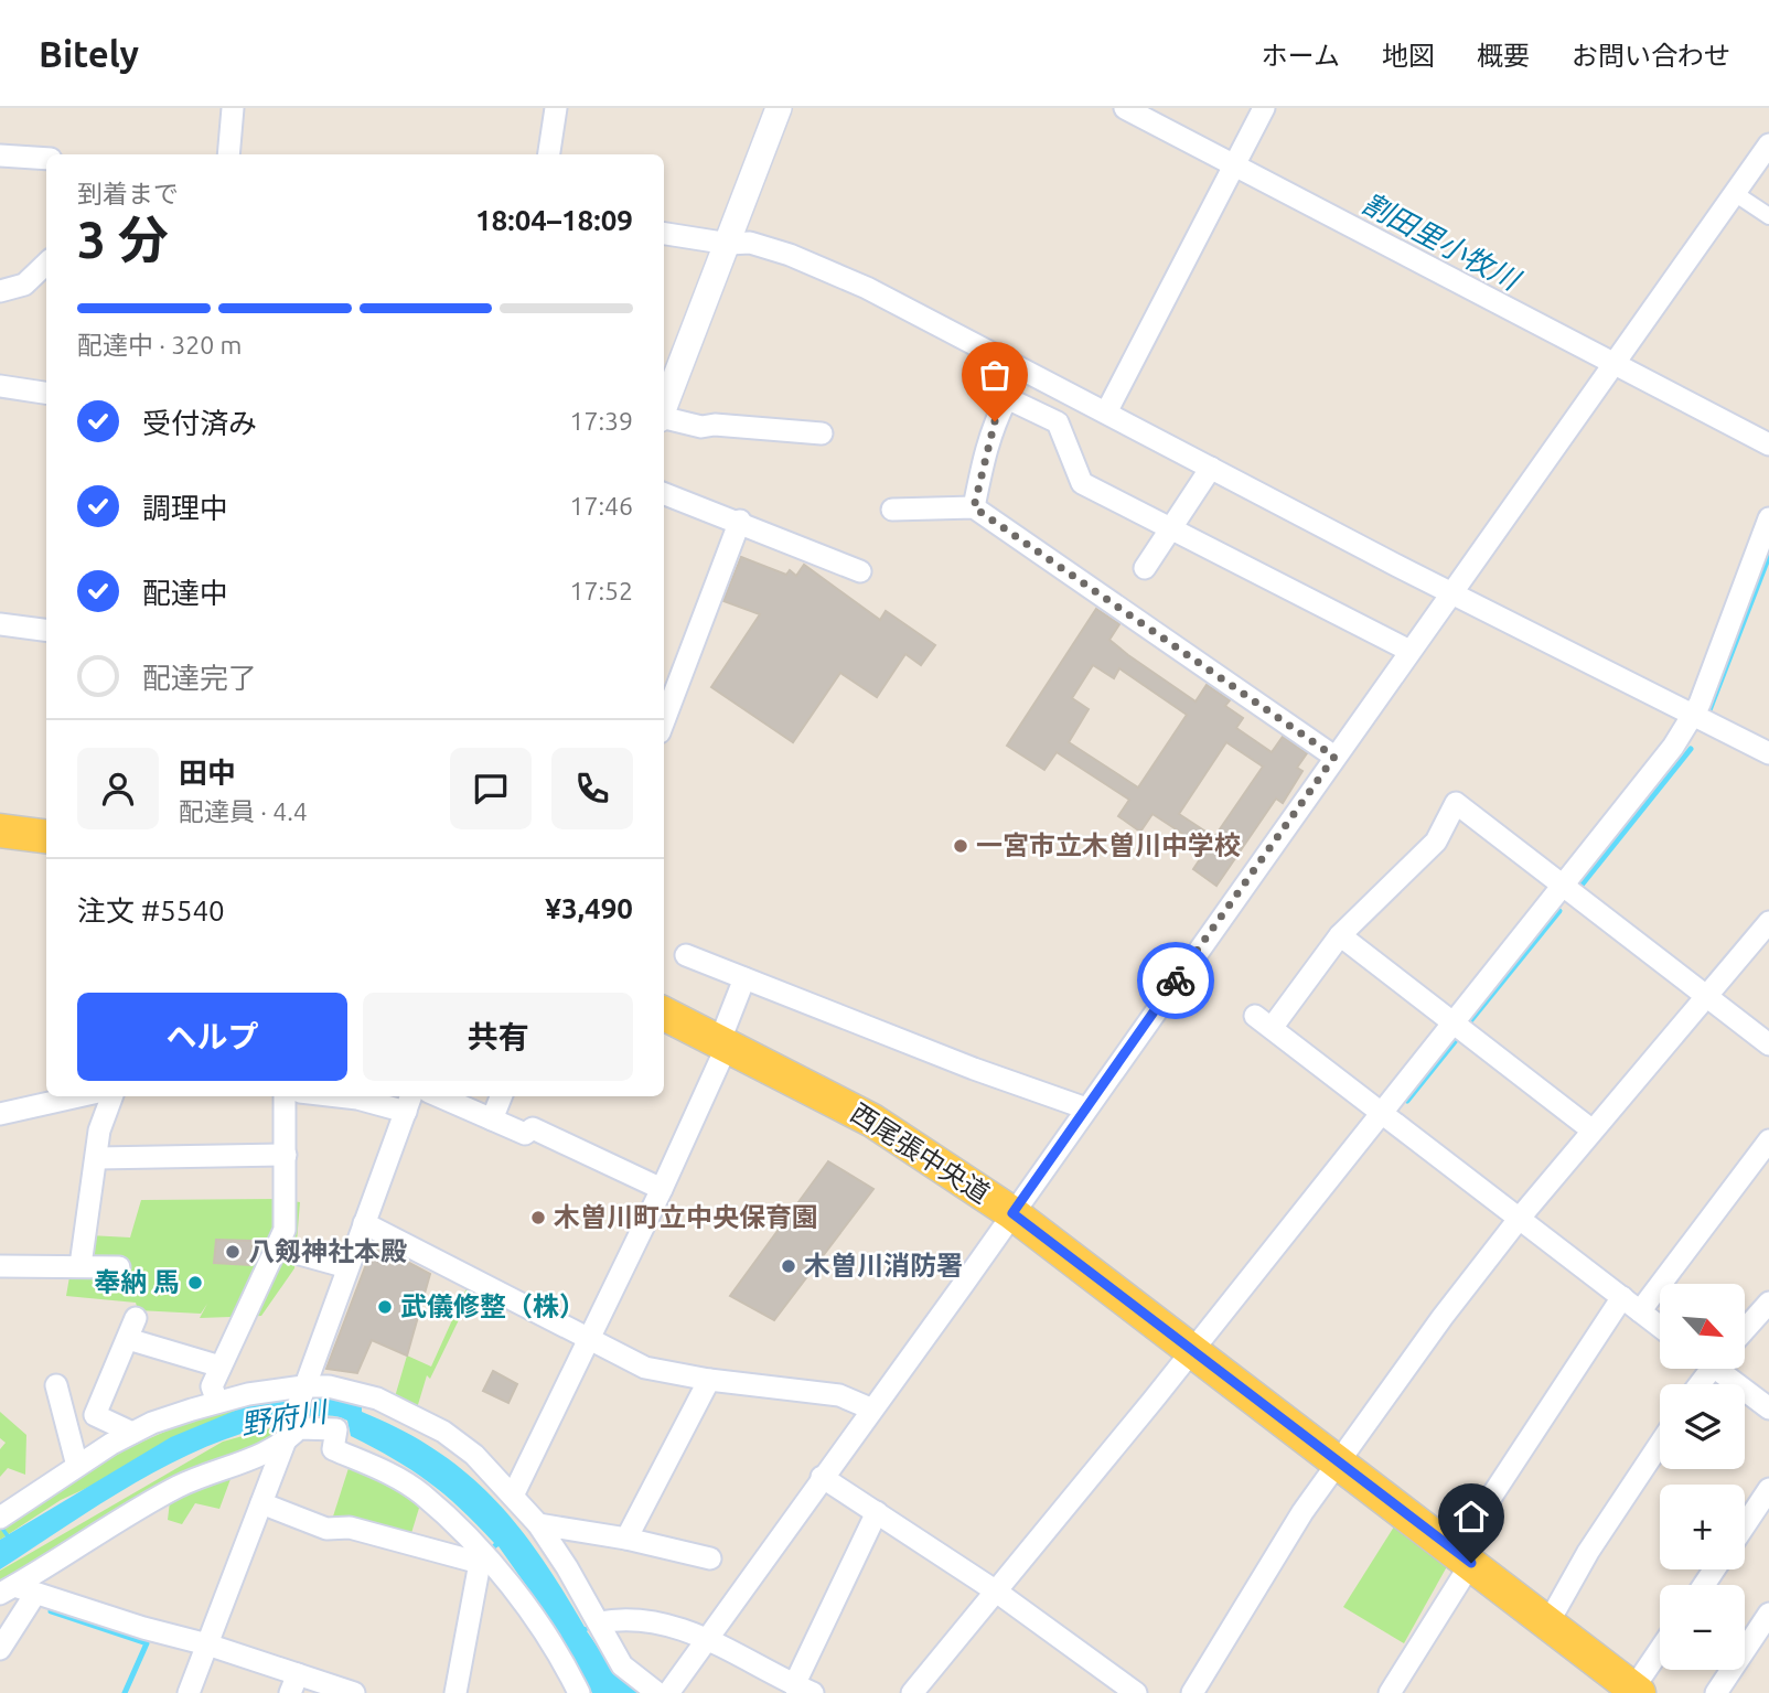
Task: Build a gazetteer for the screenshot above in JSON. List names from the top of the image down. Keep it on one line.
{"streets":{"main road":["西尾張中央道"]},"water":["割田里小牧川","野府川"],"places":["一宮市立木曽川中学校","木曽川町立中央保育園","八剱神社本殿","木曽川消防署","奉納 馬","武儀修整（株）"],"north":"bottom right","page":{"header":"Bitely","nav":["ホーム","地図","概要","お問い合わせ"],"heading":["3 分","到着まで","18:04–18:09"],"panel":["田中","配達員 · 4.4","注文 #5540","¥3,490"],"bar":"配達中 · 320 m","list":[["受付済み","17:39"],["調理中","17:46"],["配達中","17:52"],"配達完了"],"buttons":["ヘルプ","共有"],"map_buttons":["+","−"]}}
